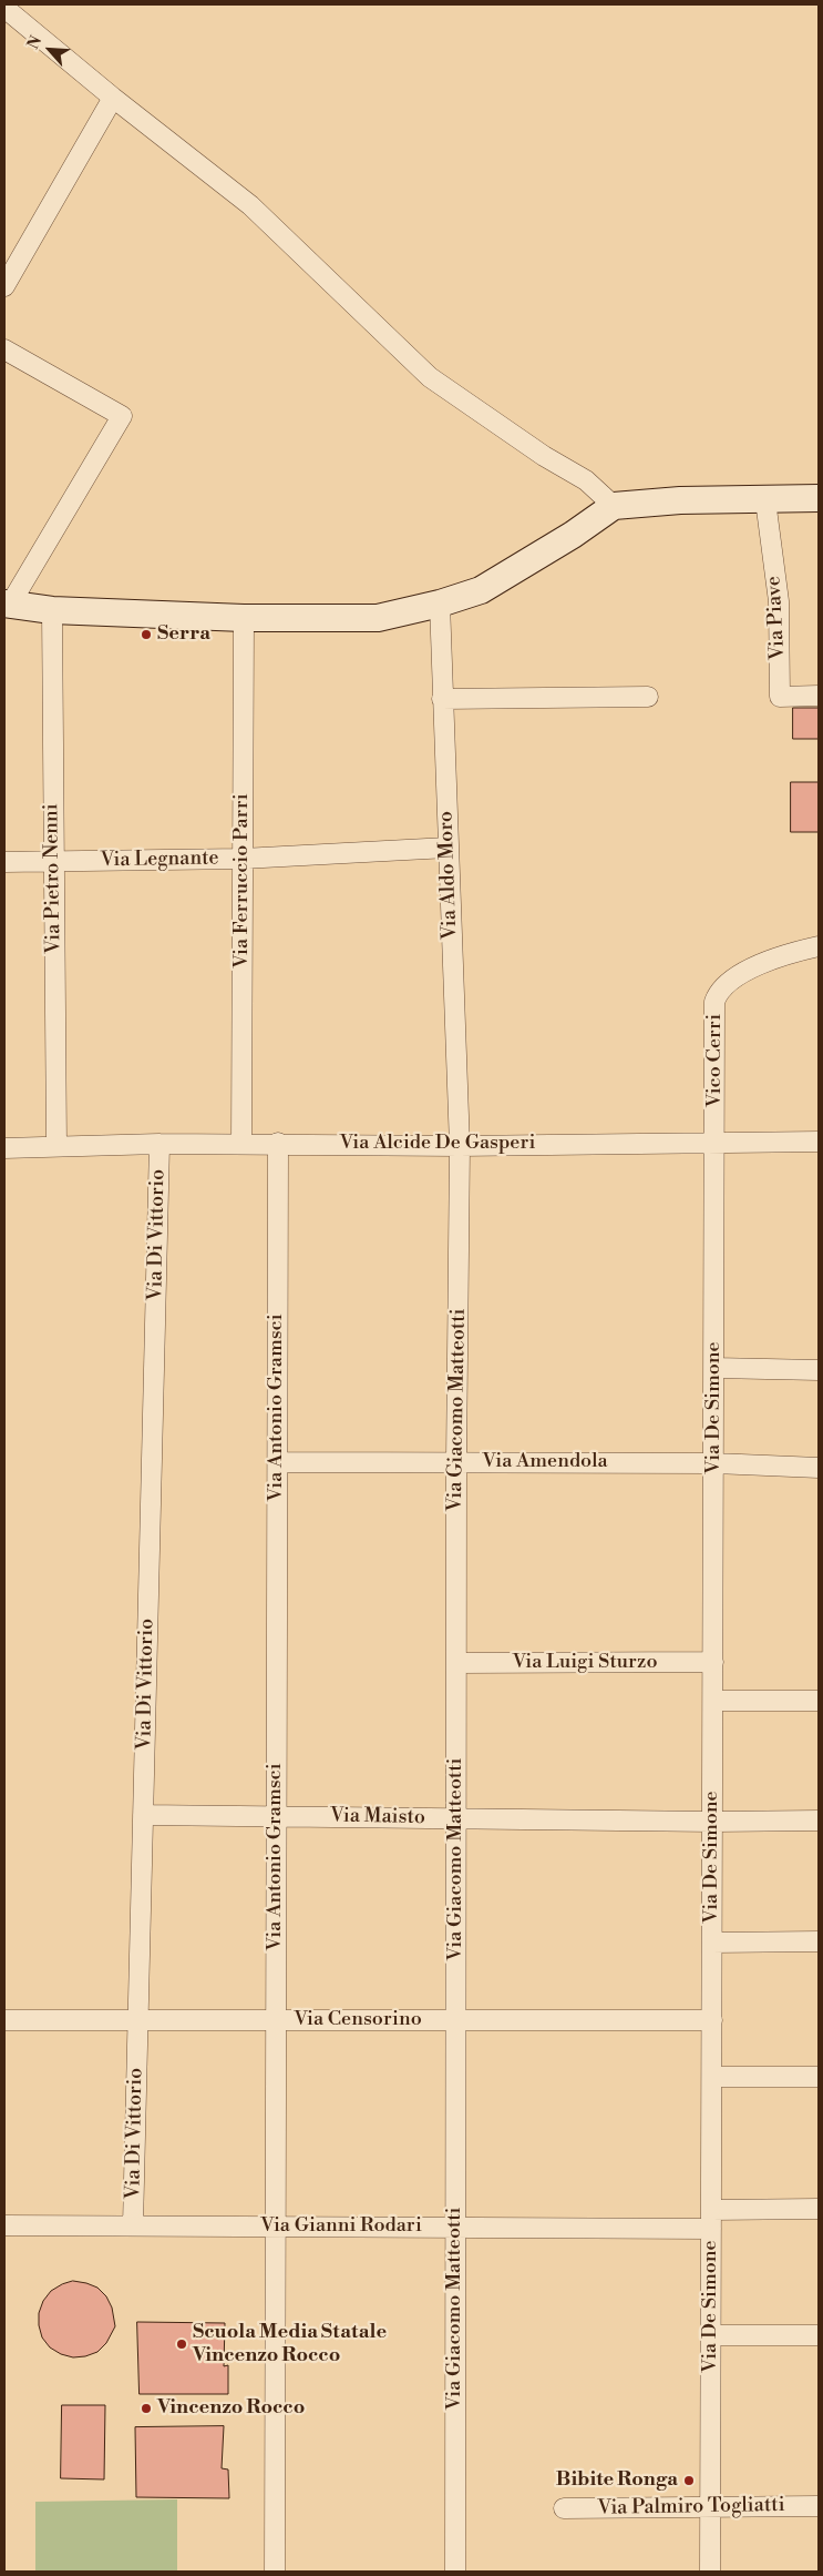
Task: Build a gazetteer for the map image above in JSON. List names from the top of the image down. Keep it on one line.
{"streets":{"street":["Via Piave","Via Legnante","Via Aldo Moro","Via Pietro Nenni","Via Ferruccio Parri","Vico Cerri","Via Alcide De Gasperi","Via Di Vittorio","Via Antonio Gramsci","Via De Simone","Via Giacomo Matteotti","Via Amendola","Via Luigi Sturzo","Via Maisto","Via Censorino","Via Gianni Rodari","Via Palmiro Togliatti"]},"crossings":[["Via Legnante","Via Aldo Moro"],["Via Legnante","Via Pietro Nenni"],["Via Legnante","Via Ferruccio Parri"],["Via Aldo Moro","Via Alcide De Gasperi"],["Via Aldo Moro","Via Giacomo Matteotti"],["Via Pietro Nenni","Via Alcide De Gasperi"],["Via Ferruccio Parri","Via Alcide De Gasperi"],["Vico Cerri","Via Alcide De Gasperi"],["Vico Cerri","Via De Simone"],["Via Alcide De Gasperi","Via Di Vittorio"],["Via Alcide De Gasperi","Via Antonio Gramsci"],["Via Alcide De Gasperi","Via De Simone"],["Via Alcide De Gasperi","Via Giacomo Matteotti"],["Via Di Vittorio","Via Maisto"],["Via Di Vittorio","Via Censorino"],["Via Di Vittorio","Via Gianni Rodari"],["Via Antonio Gramsci","Via Amendola"],["Via Antonio Gramsci","Via Maisto"],["Via Antonio Gramsci","Via Censorino"],["Via Antonio Gramsci","Via Gianni Rodari"],["Via De Simone","Via Amendola"],["Via De Simone","Via Luigi Sturzo"],["Via De Simone","Via Maisto"],["Via De Simone","Via Censorino"],["Via De Simone","Via Gianni Rodari"],["Via De Simone","Via Palmiro Togliatti"],["Via Giacomo Matteotti","Via Amendola"],["Via Giacomo Matteotti","Via Luigi Sturzo"],["Via Giacomo Matteotti","Via Maisto"],["Via Giacomo Matteotti","Via Censorino"],["Via Giacomo Matteotti","Via Gianni Rodari"]],"places":["Serra","Scuola Media Statale Vincenzo Rocco","Vincenzo Rocco","Bibite Ronga"],"north":"top left"}
